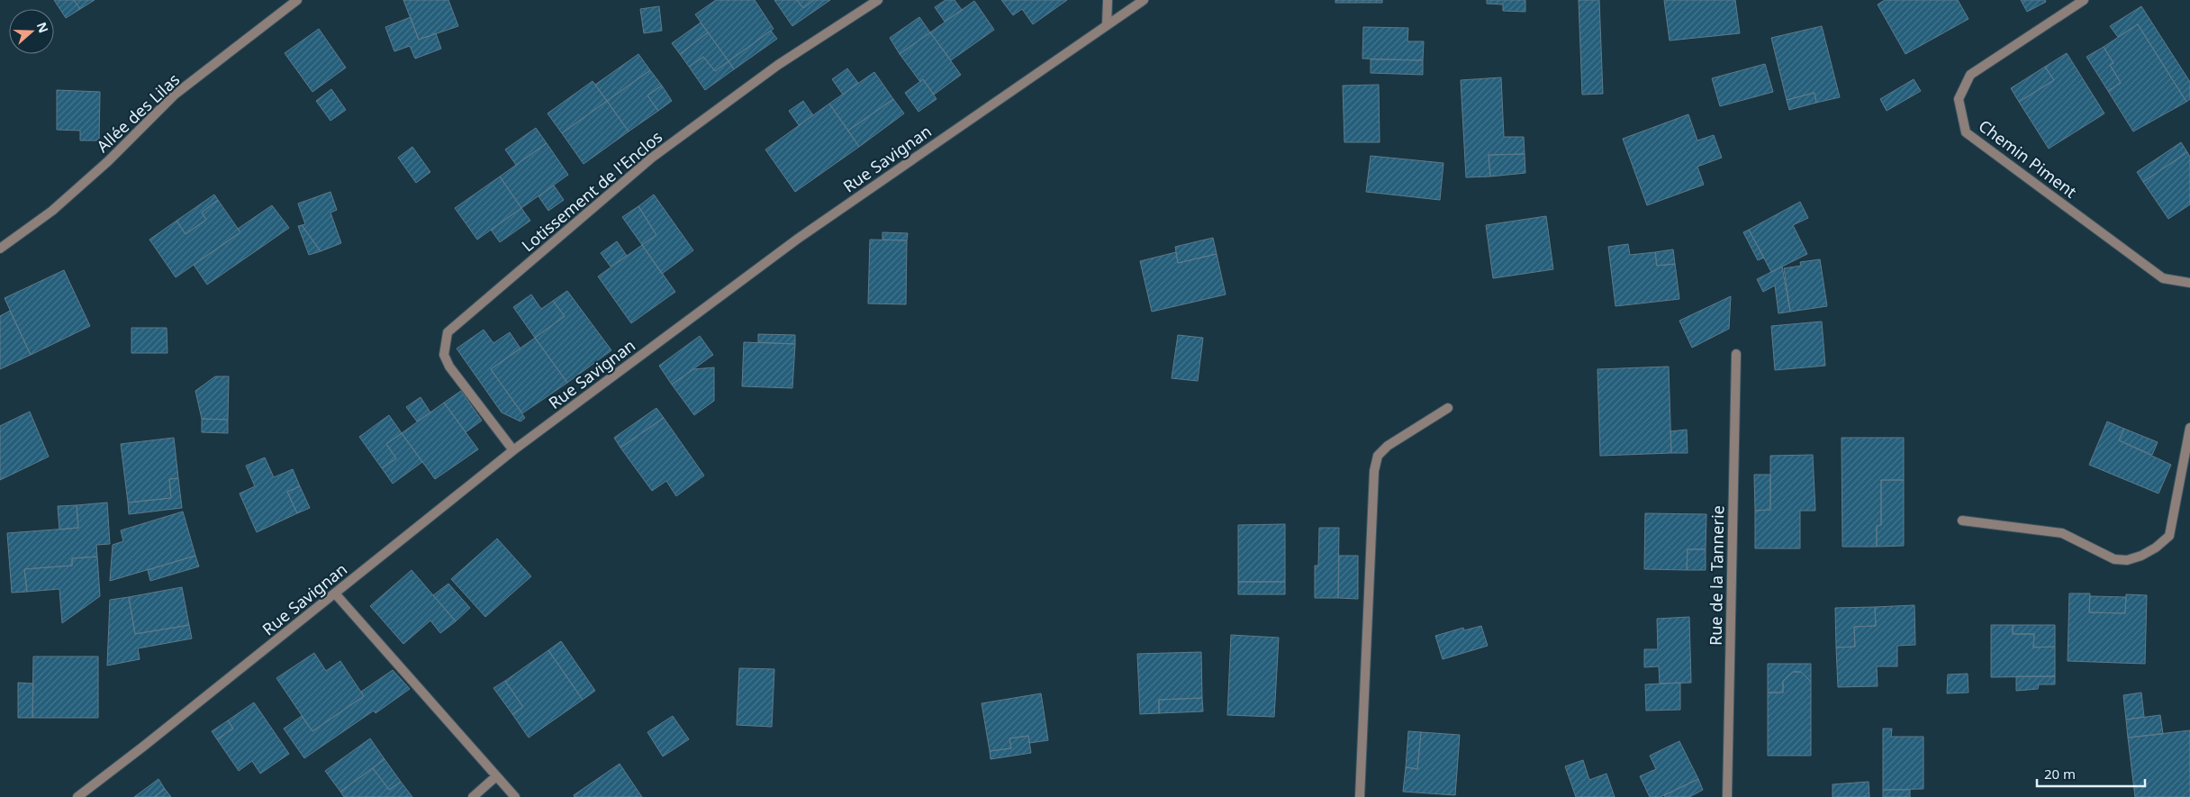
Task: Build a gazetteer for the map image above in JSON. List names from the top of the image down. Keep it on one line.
{"streets":{"street":["Allée des Lilas","Rue Savignan","Chemin Piment","Lotissement de l'Enclos","Rue de la Tannerie"]},"crossings":[["Rue Savignan","Lotissement de l'Enclos"]],"scale_bar":"20 m","north":"right"}
